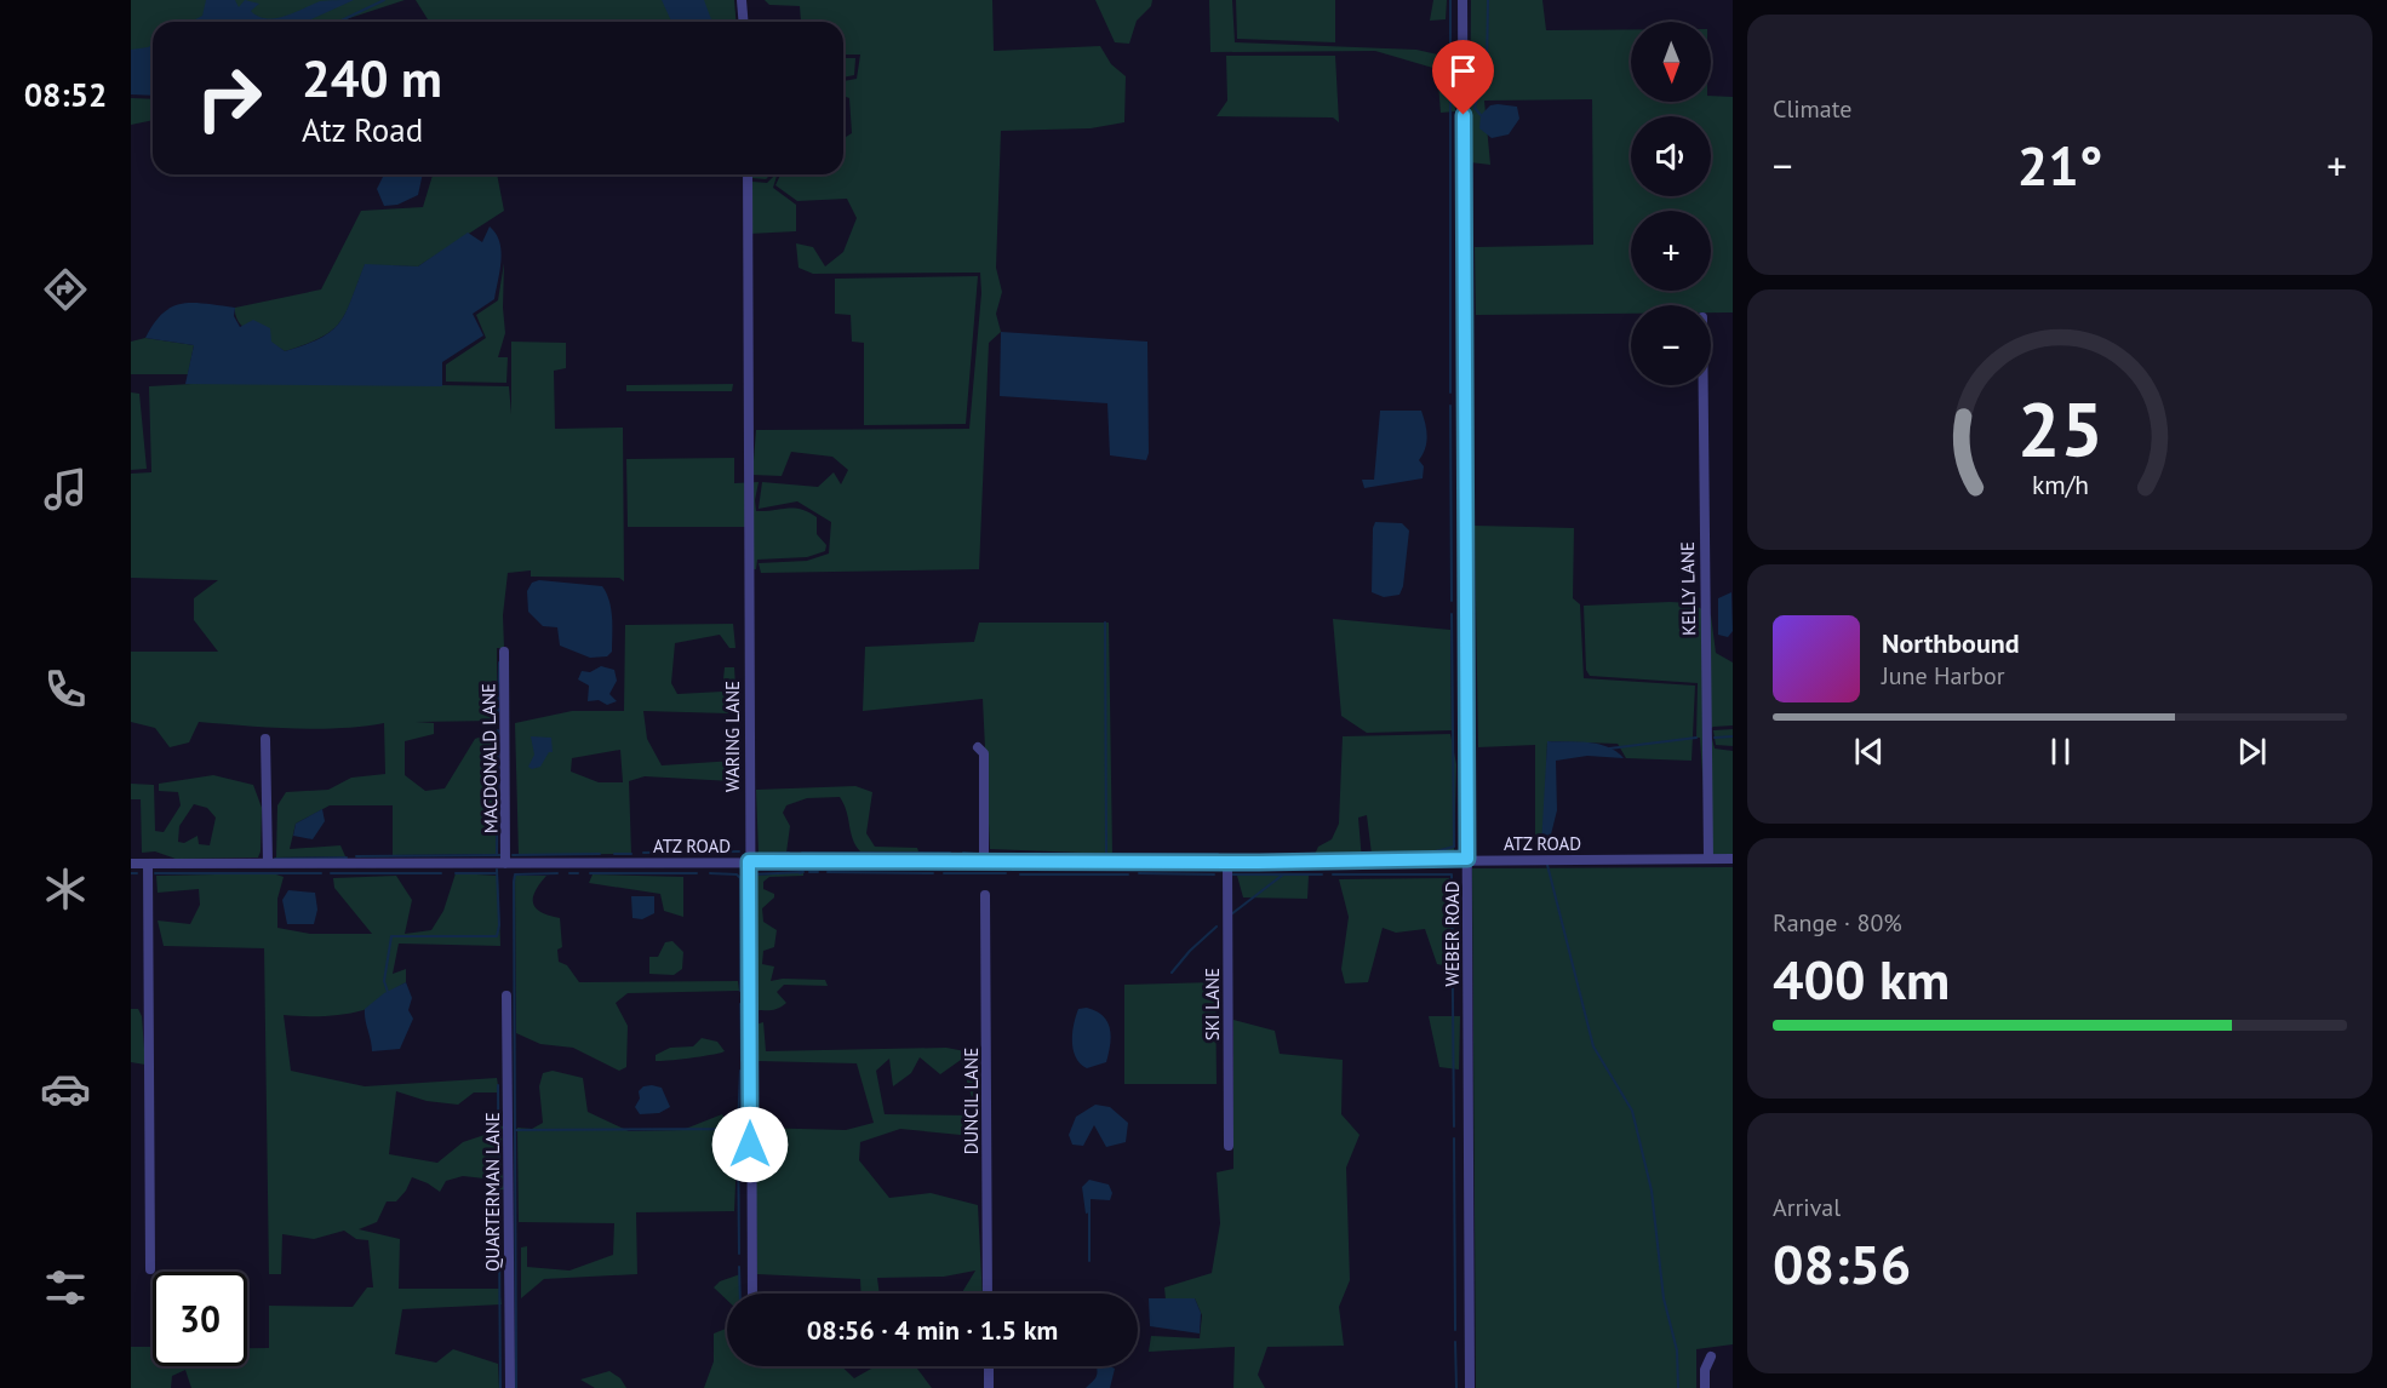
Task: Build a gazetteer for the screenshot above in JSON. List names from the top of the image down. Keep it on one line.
{"streets":{"street":["KELLY LANE","WARING LANE","MACDONALD LANE","ATZ ROAD","WEBER ROAD","SKI LANE","DUNCIL LANE","QUARTERMAN LANE"]},"crossings":[["KELLY LANE","ATZ ROAD"],["WARING LANE","ATZ ROAD"],["MACDONALD LANE","ATZ ROAD"],["ATZ ROAD","WEBER ROAD"],["ATZ ROAD","SKI LANE"]],"north":"bottom","page":{"tabs":"08:52","tile":["Climate",["Range · 80%","400 km"],["Arrival","08:56"]],"map_buttons":["+","−"],"turn":["240 m","Atz Road"],"heat":["−","21°","+"],"song":["Northbound","June Harbor"],"limit":"30","trip":"08:56 · 4 min · 1.5 km","gauge":["25","km/h"]}}
